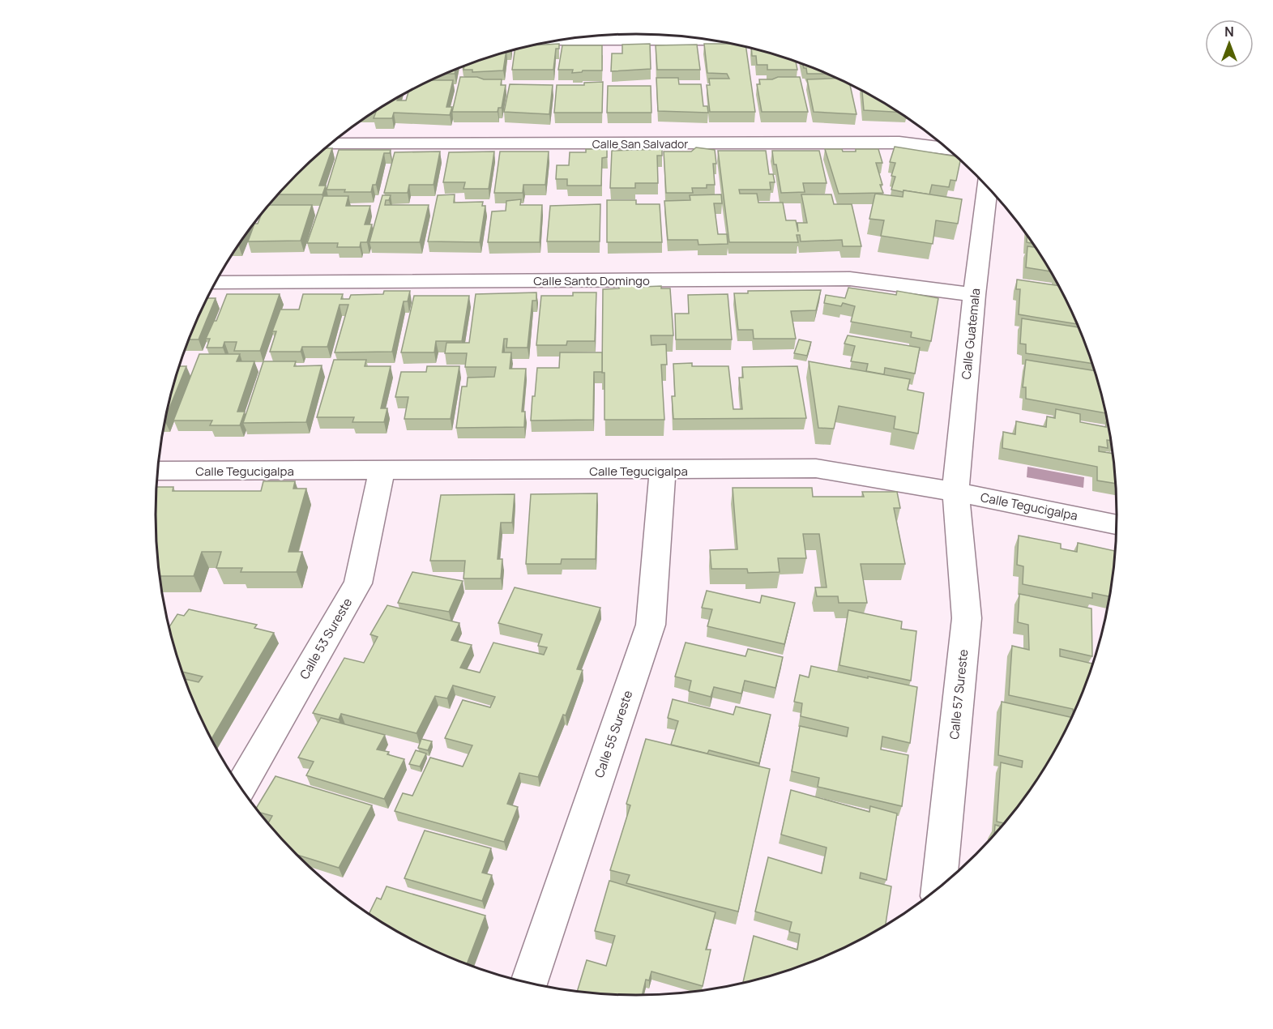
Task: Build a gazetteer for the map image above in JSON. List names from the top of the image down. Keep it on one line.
{"streets":{"street":["Calle San Salvador","Calle Santo Domingo","Calle Guatemala","Calle Tegucigalpa","Calle 53 Sureste","Calle 57 Sureste","Calle 55 Sureste"]},"crossings":[["Calle Santo Domingo","Calle Guatemala"],["Calle Guatemala","Calle Tegucigalpa"],["Calle Guatemala","Calle 57 Sureste"],["Calle Tegucigalpa","Calle 53 Sureste"],["Calle Tegucigalpa","Calle 57 Sureste"],["Calle Tegucigalpa","Calle 55 Sureste"]],"north":"top"}
